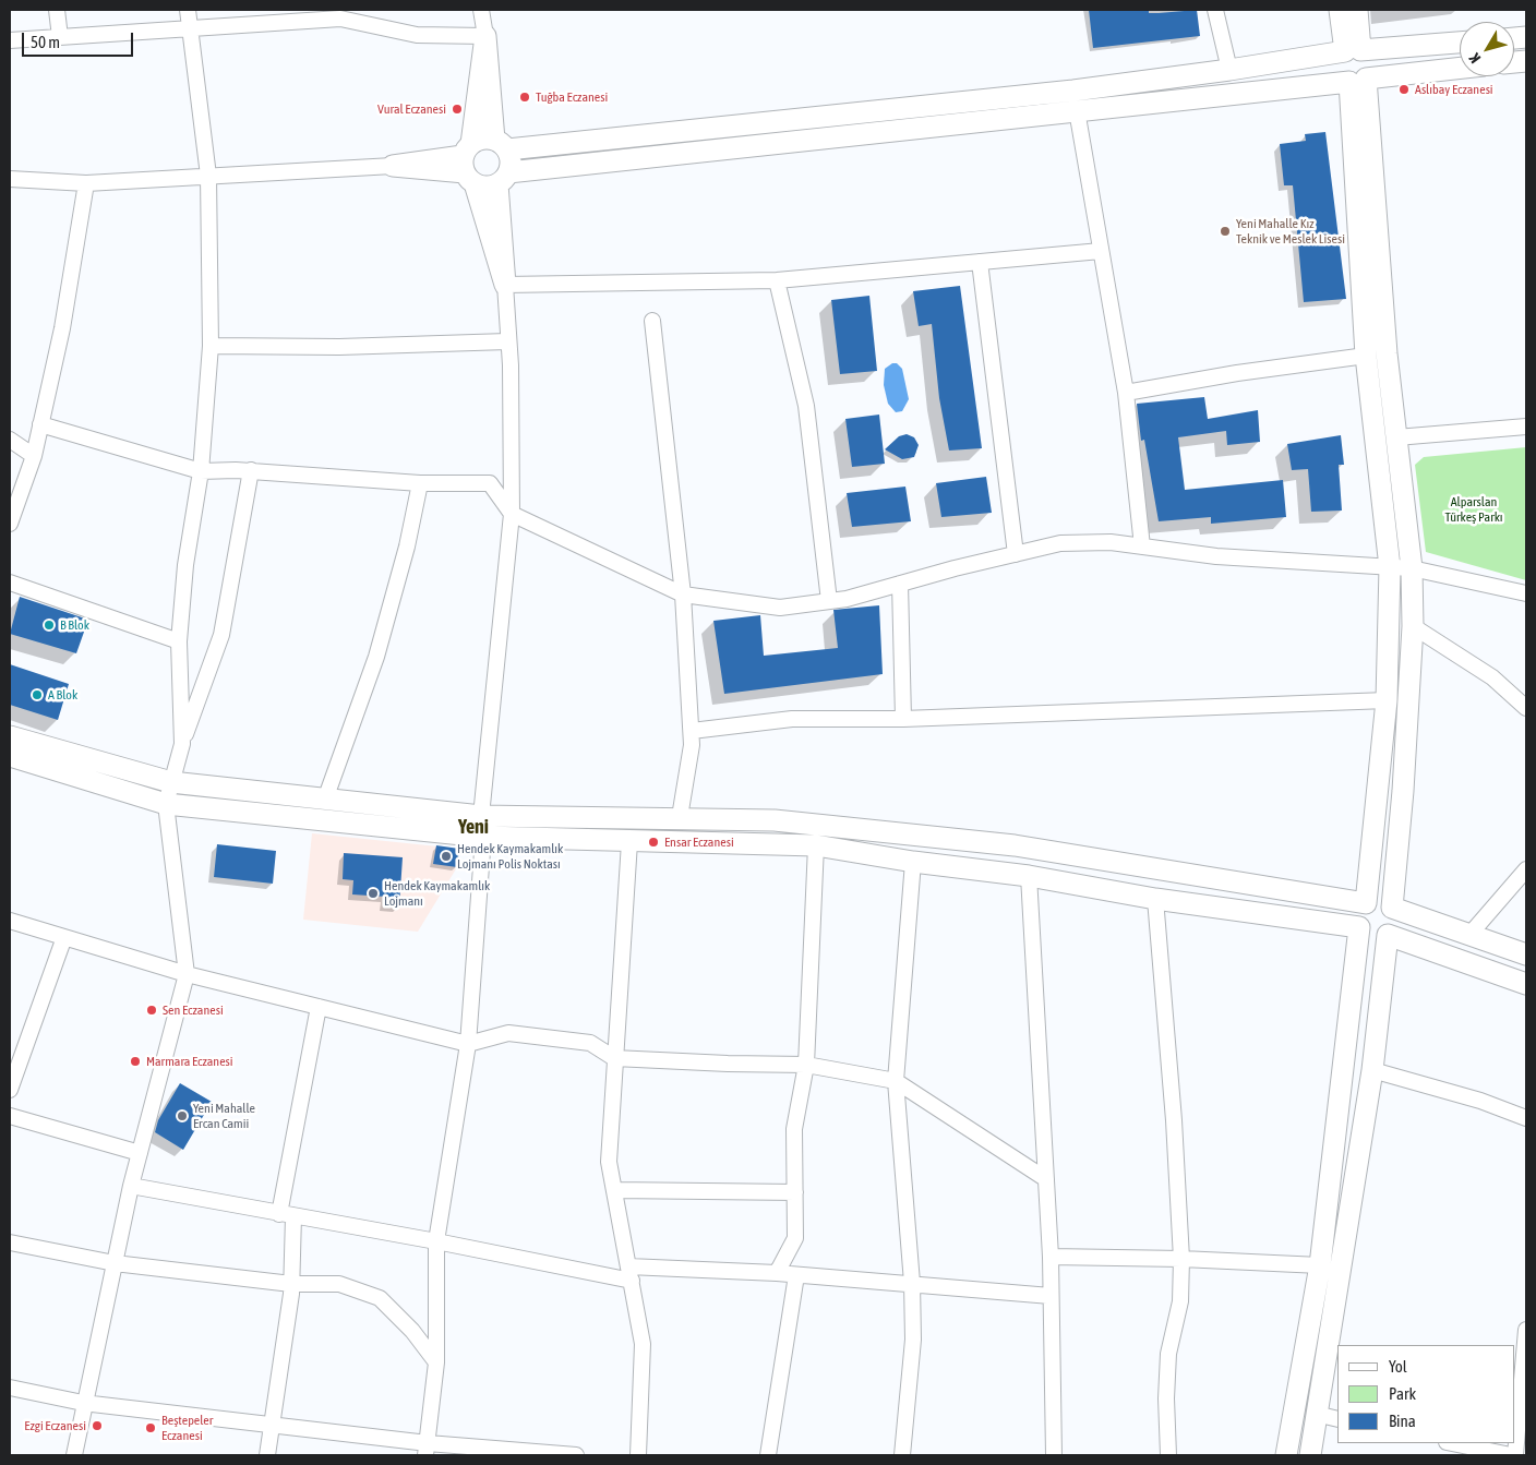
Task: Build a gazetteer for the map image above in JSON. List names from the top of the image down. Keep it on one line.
{"districts":["Yeni"],"parks":["Alparslan Türkeş Parkı"],"places":["Aslıbay Eczanesi","Tuğba Eczanesi","Vural Eczanesi","Yeni Mahalle Kız Teknik ve Meslek Lisesi","B Blok","A Blok","Ensar Eczanesi","Hendek Kaymakamlık Lojmanı Polis Noktası","Hendek Kaymakamlık Lojmanı","Sen Eczanesi","Marmara Eczanesi","Yeni Mahalle Ercan Camii","Ezgi Eczanesi","Beştepeler Eczanesi"],"legend":["Yol","Park","Bina"],"scale_bar":"50 m","north":"bottom left"}
